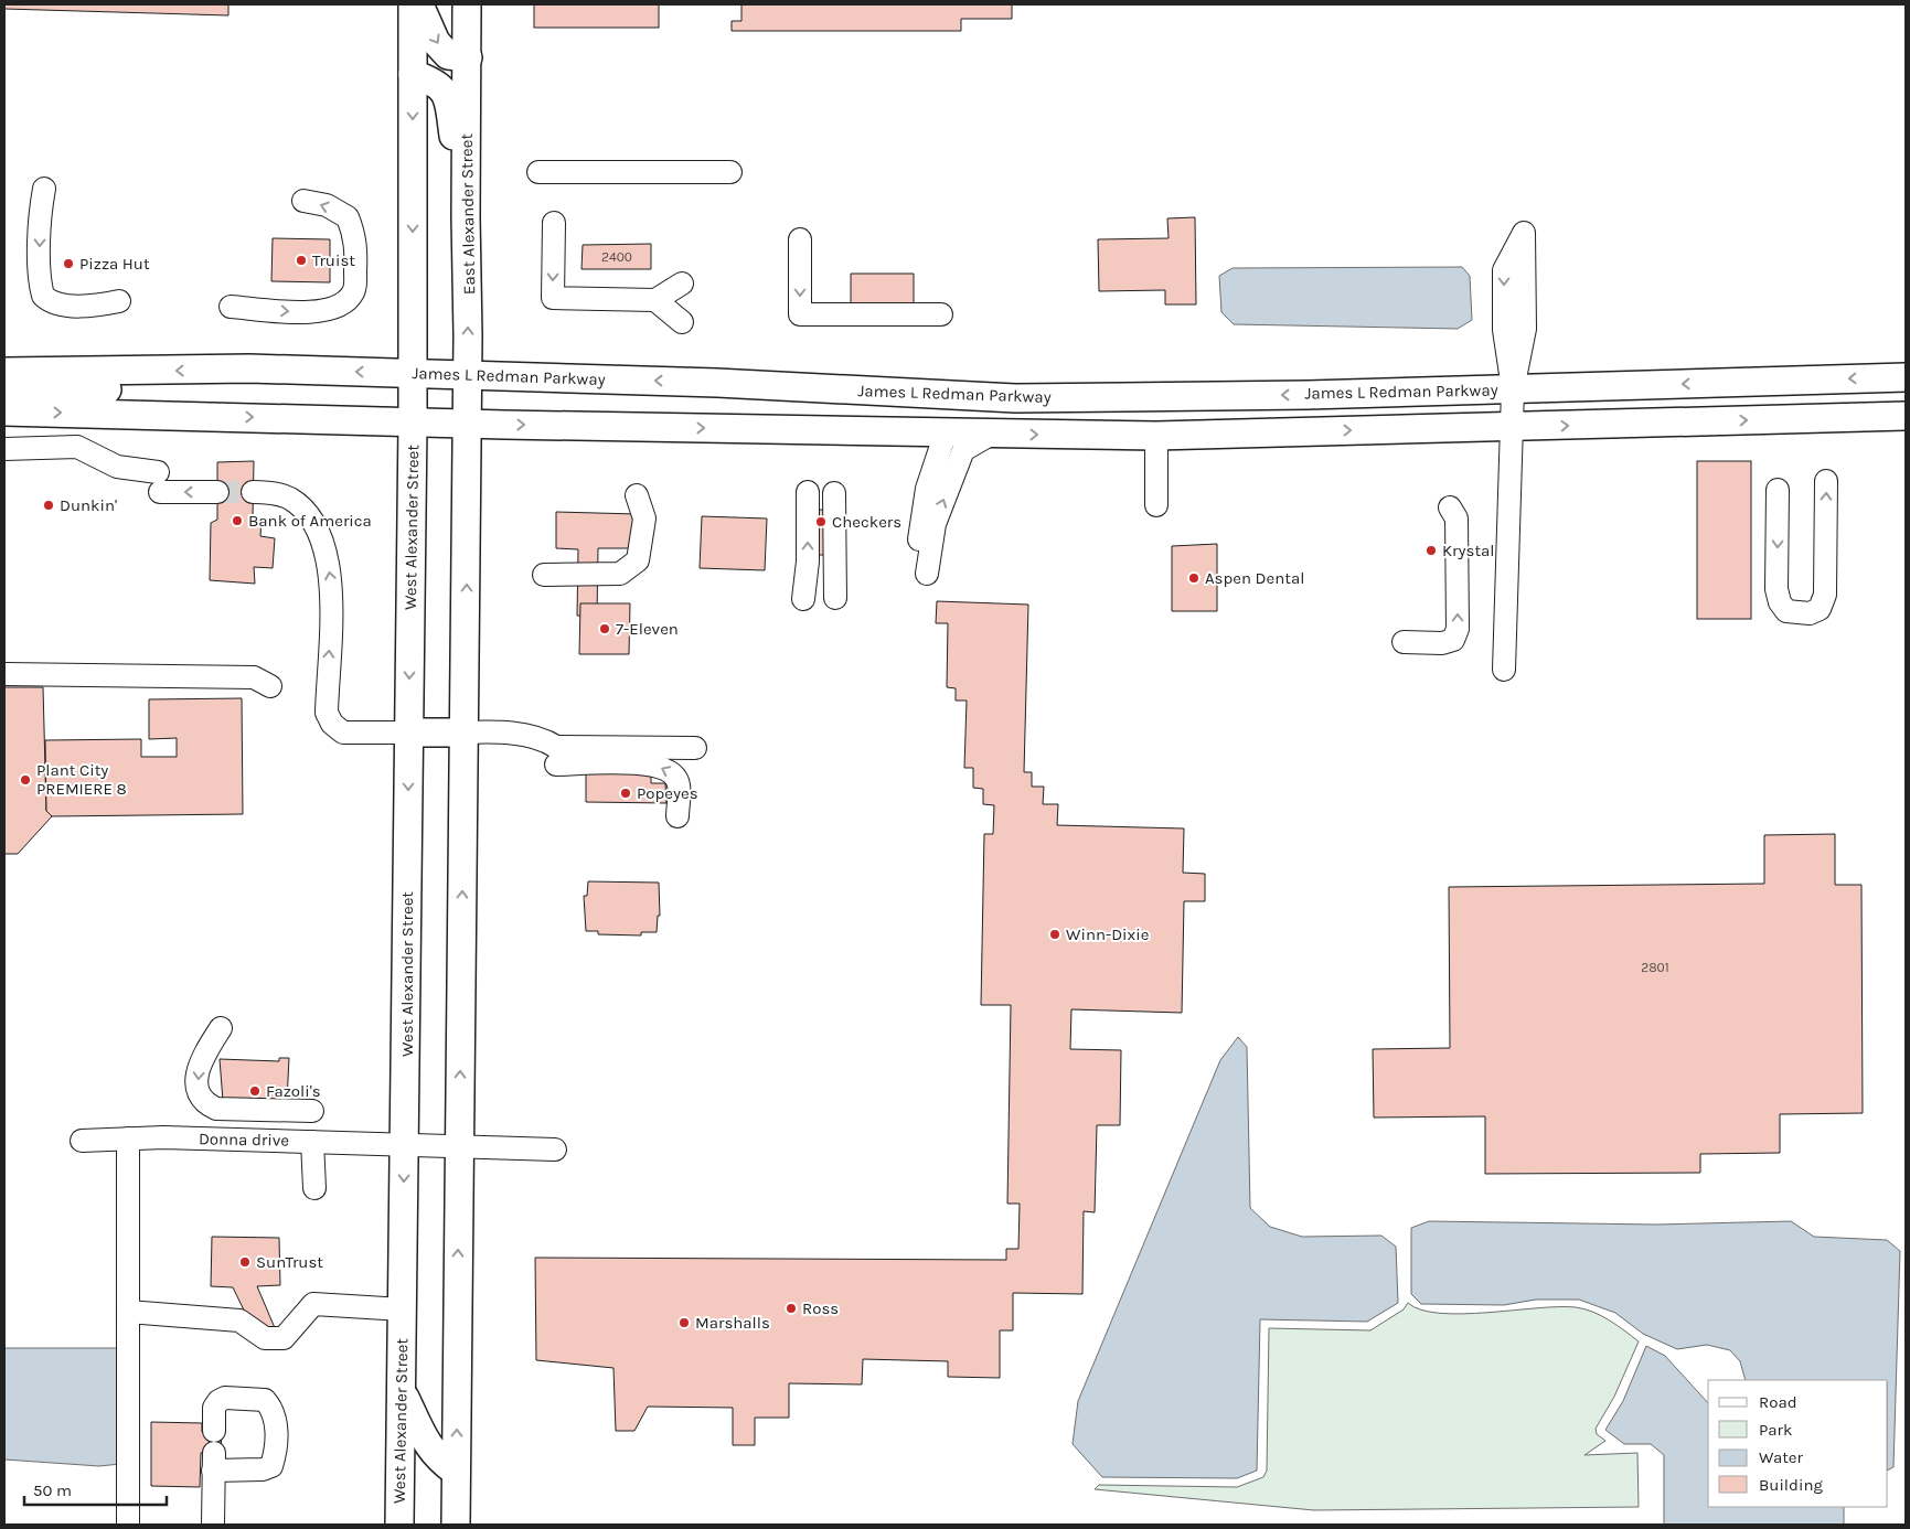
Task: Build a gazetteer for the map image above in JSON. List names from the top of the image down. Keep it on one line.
{"streets":{"main road":["East Alexander Street","James L Redman Parkway","West Alexander Street"],"street":["Donna drive"]},"crossings":[["East Alexander Street","James L Redman Parkway"],["West Alexander Street","Donna drive"]],"places":["Truist","Pizza Hut","Dunkin'","Bank of America","Checkers","Krystal","Aspen Dental","7-Eleven","Plant City PREMIERE 8","Popeyes","Winn-Dixie","Fazoli's","SunTrust","Ross","Marshalls"],"house_numbers":["2400","2801"],"legend":["Road","Park","Water","Building"],"scale_bar":"50 m"}
